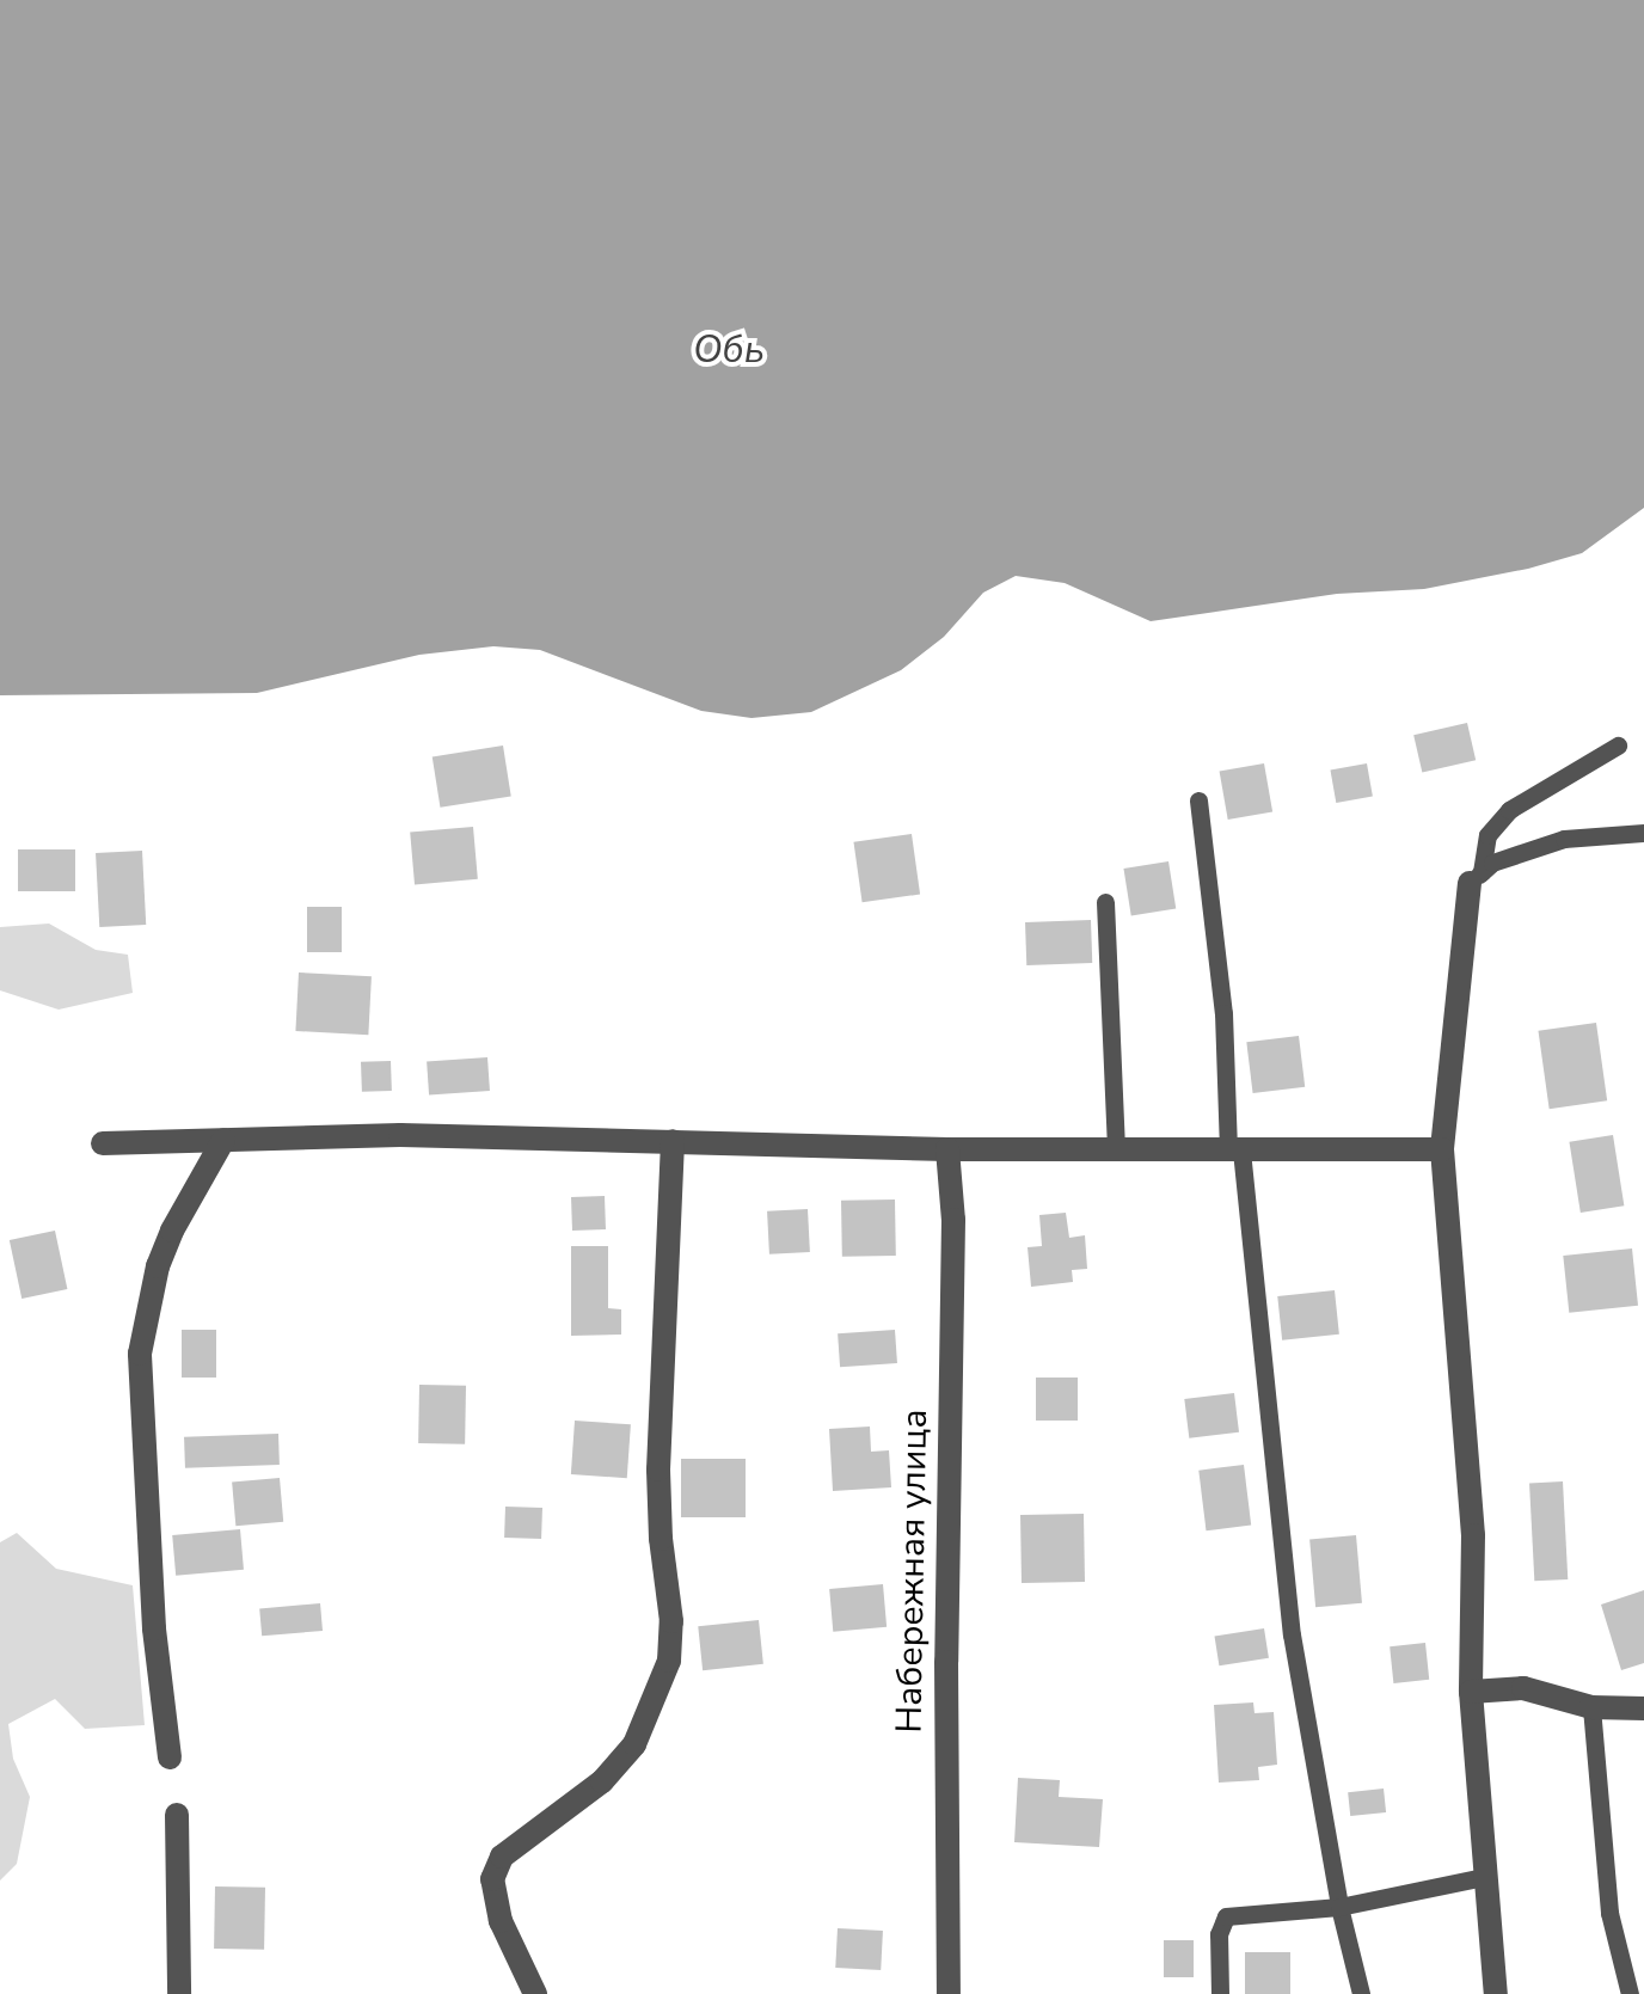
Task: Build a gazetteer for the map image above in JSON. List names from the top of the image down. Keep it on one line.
{"streets":{"street":["Набережная улица"]},"water":["Обь"]}
